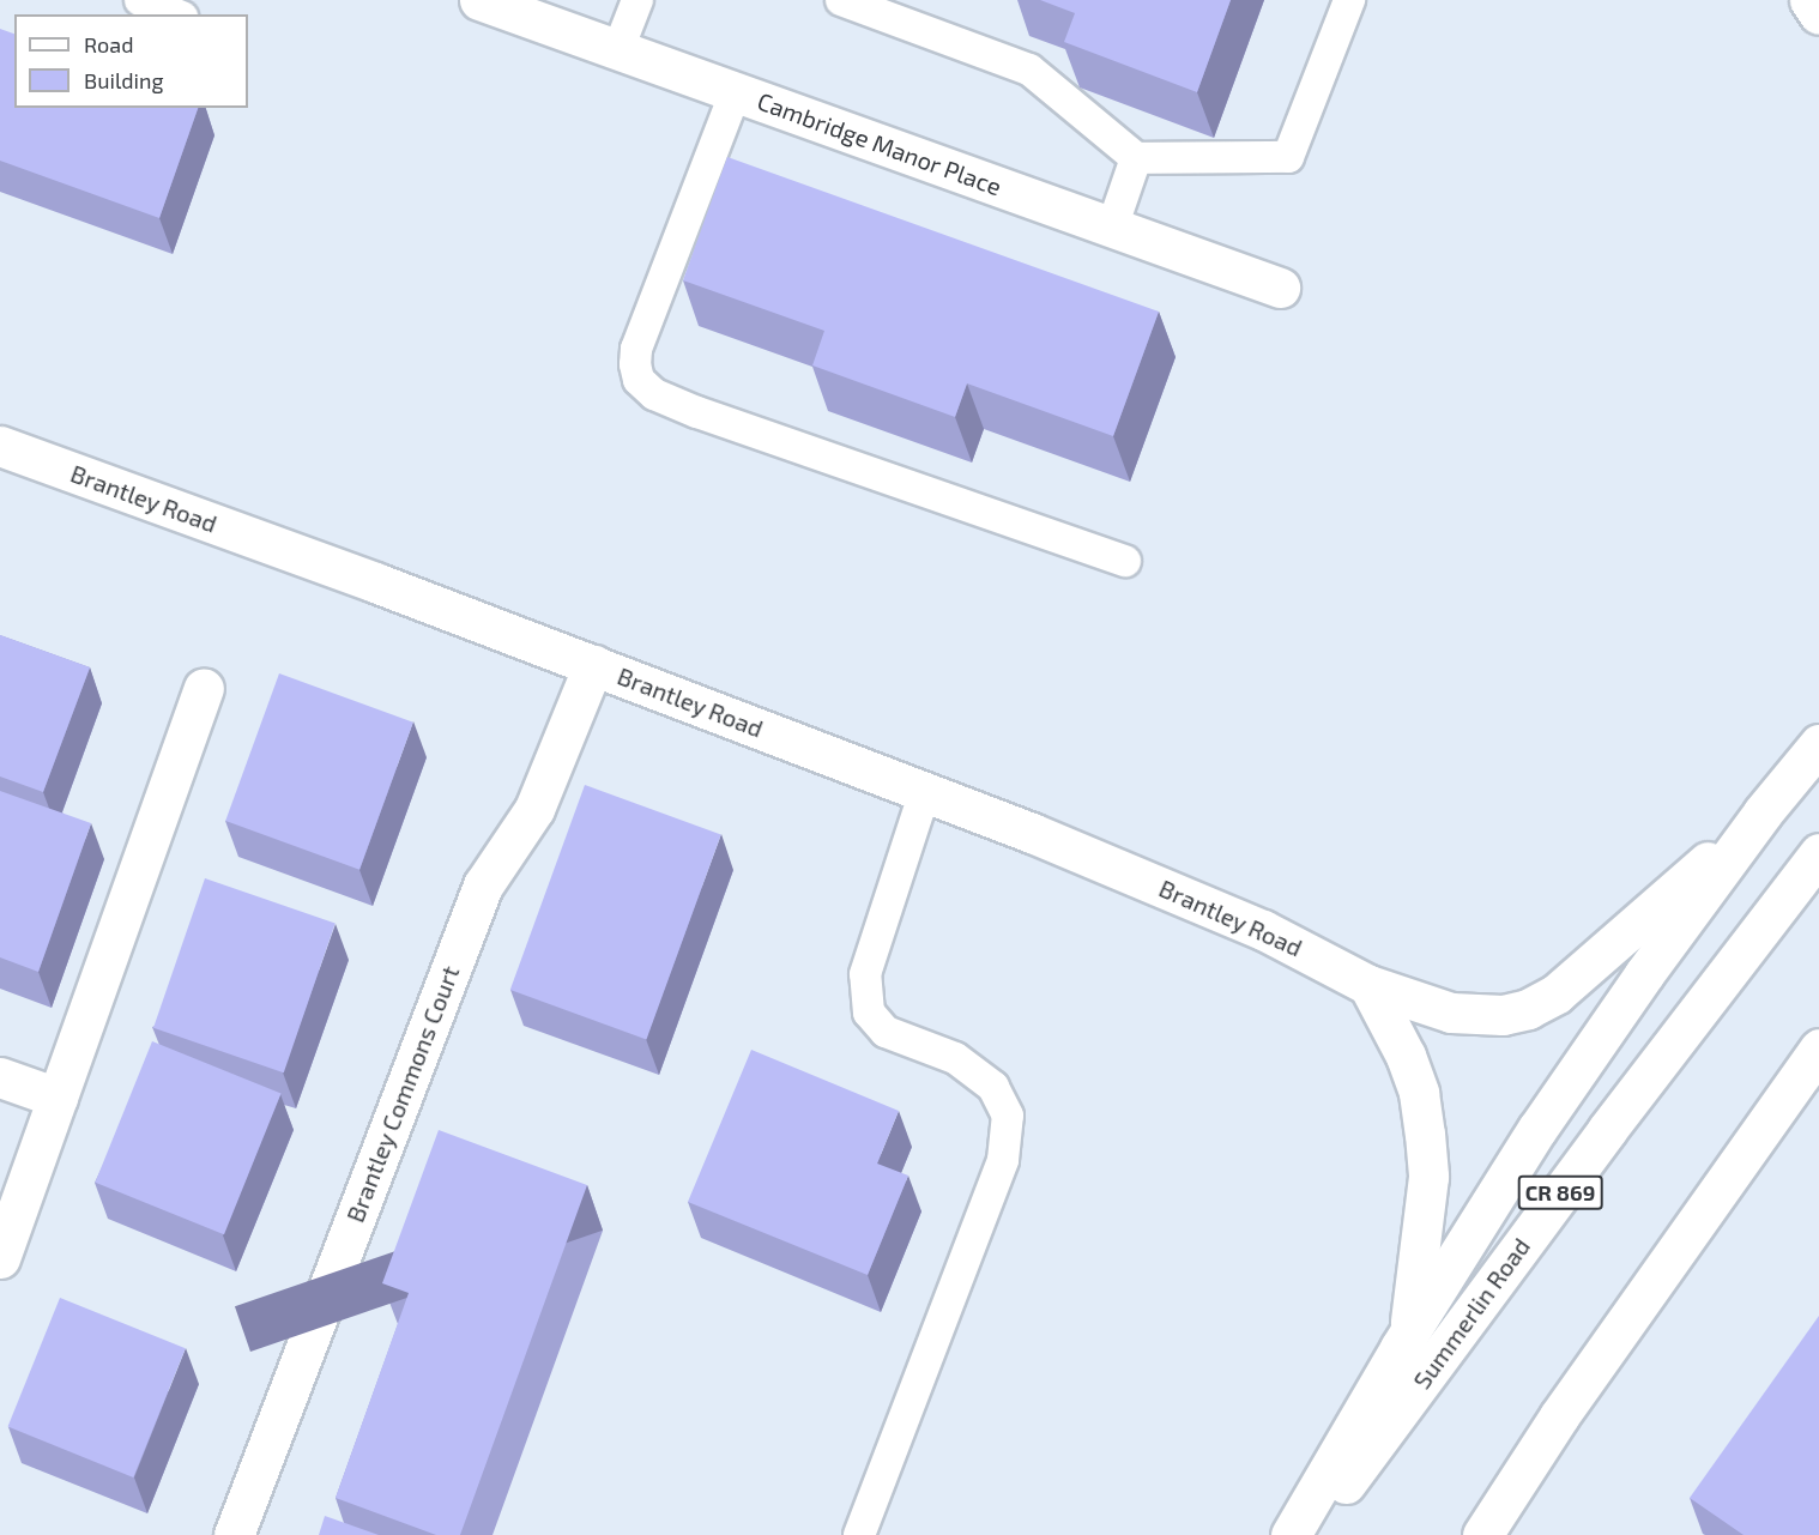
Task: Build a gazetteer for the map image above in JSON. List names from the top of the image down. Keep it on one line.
{"streets":{"street":["Cambridge Manor Place","Brantley Road","Brantley Commons Court","CR 869","Summerlin Road"]},"crossings":[["Brantley Road","Brantley Commons Court"]],"legend":["Road","Building"]}
